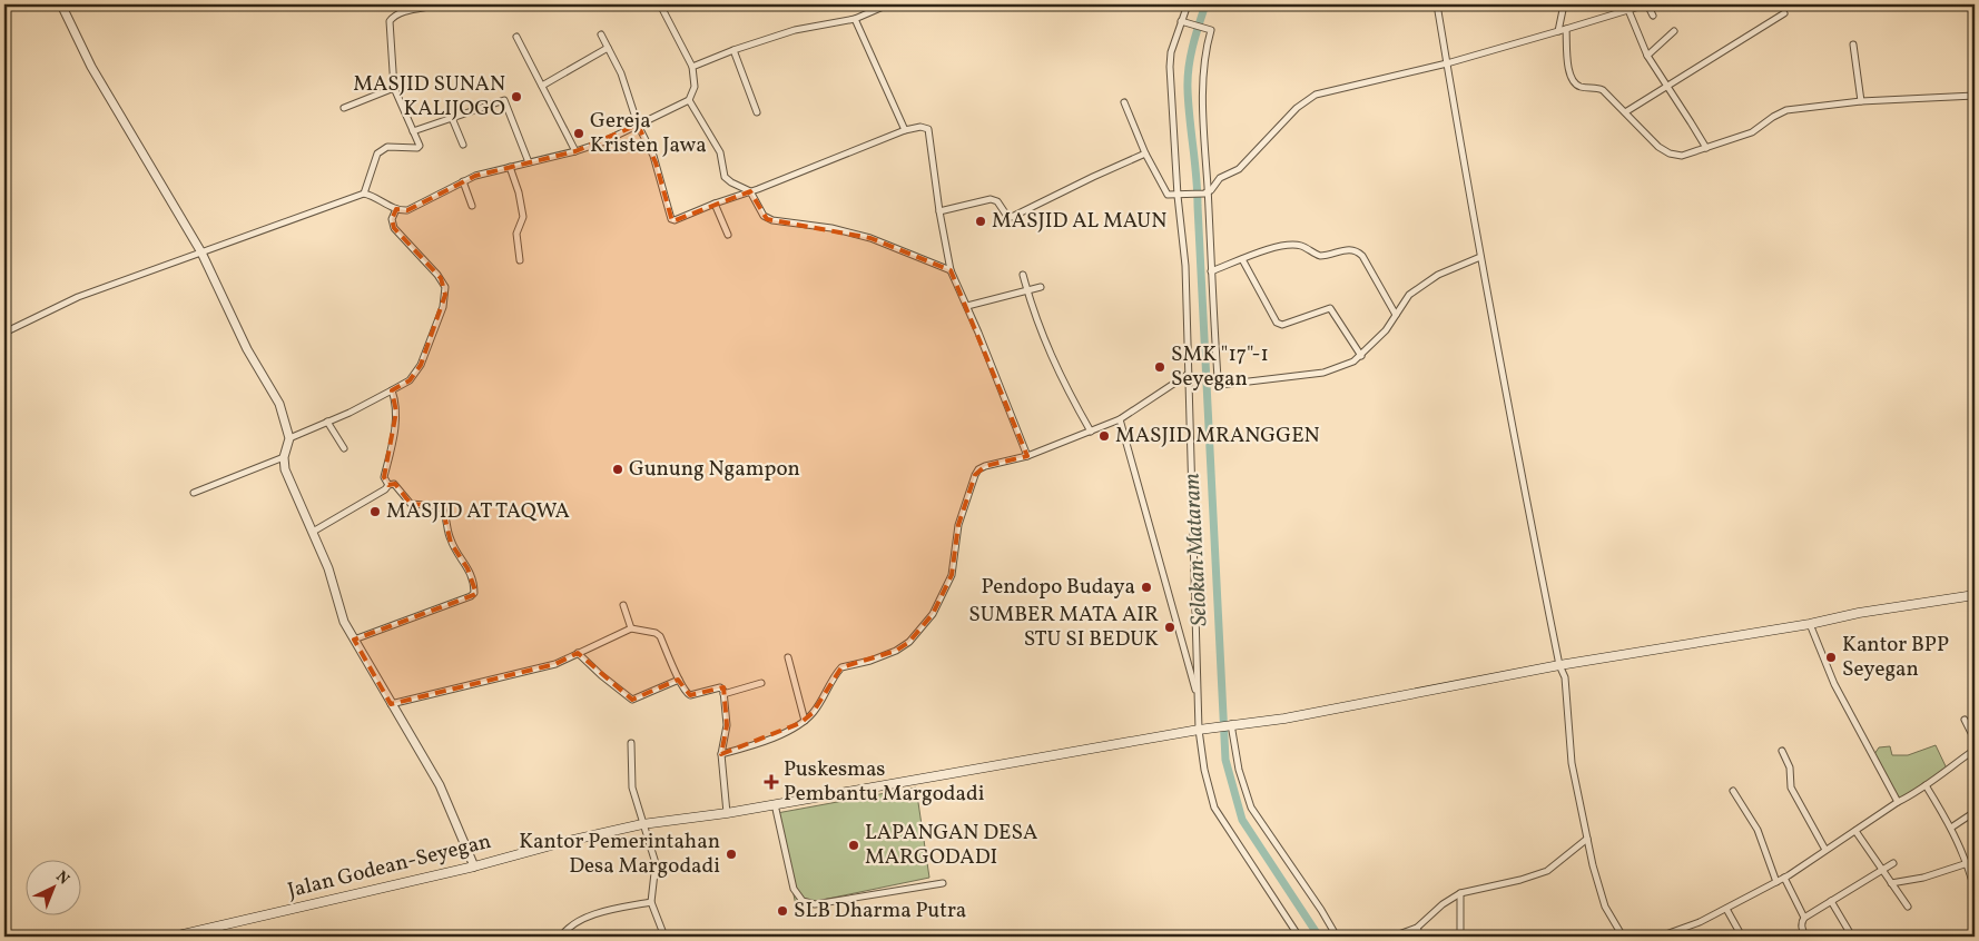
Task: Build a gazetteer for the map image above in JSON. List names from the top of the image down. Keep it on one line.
{"streets":{"main road":["Jalan Godean-Seyegan"]},"water":["Selokan Mataram"],"places":{"other":["MASJID SUNAN KALIJOGO","Gereja Kristen Jawa","MASJID AL MAUN","SMK \"17\"-1 Seyegan","MASJID MRANGGEN","Gunung Ngampon","MASJID AT TAQWA","Pendopo Budaya","SUMBER MATA AIR STU SI BEDUK","Kantor BPP Seyegan","LAPANGAN DESA MARGODADI","Kantor Pemerintahan Desa Margodadi","SLB Dharma Putra"],"health":["Puskesmas Pembantu Margodadi"]},"north":"top right"}
